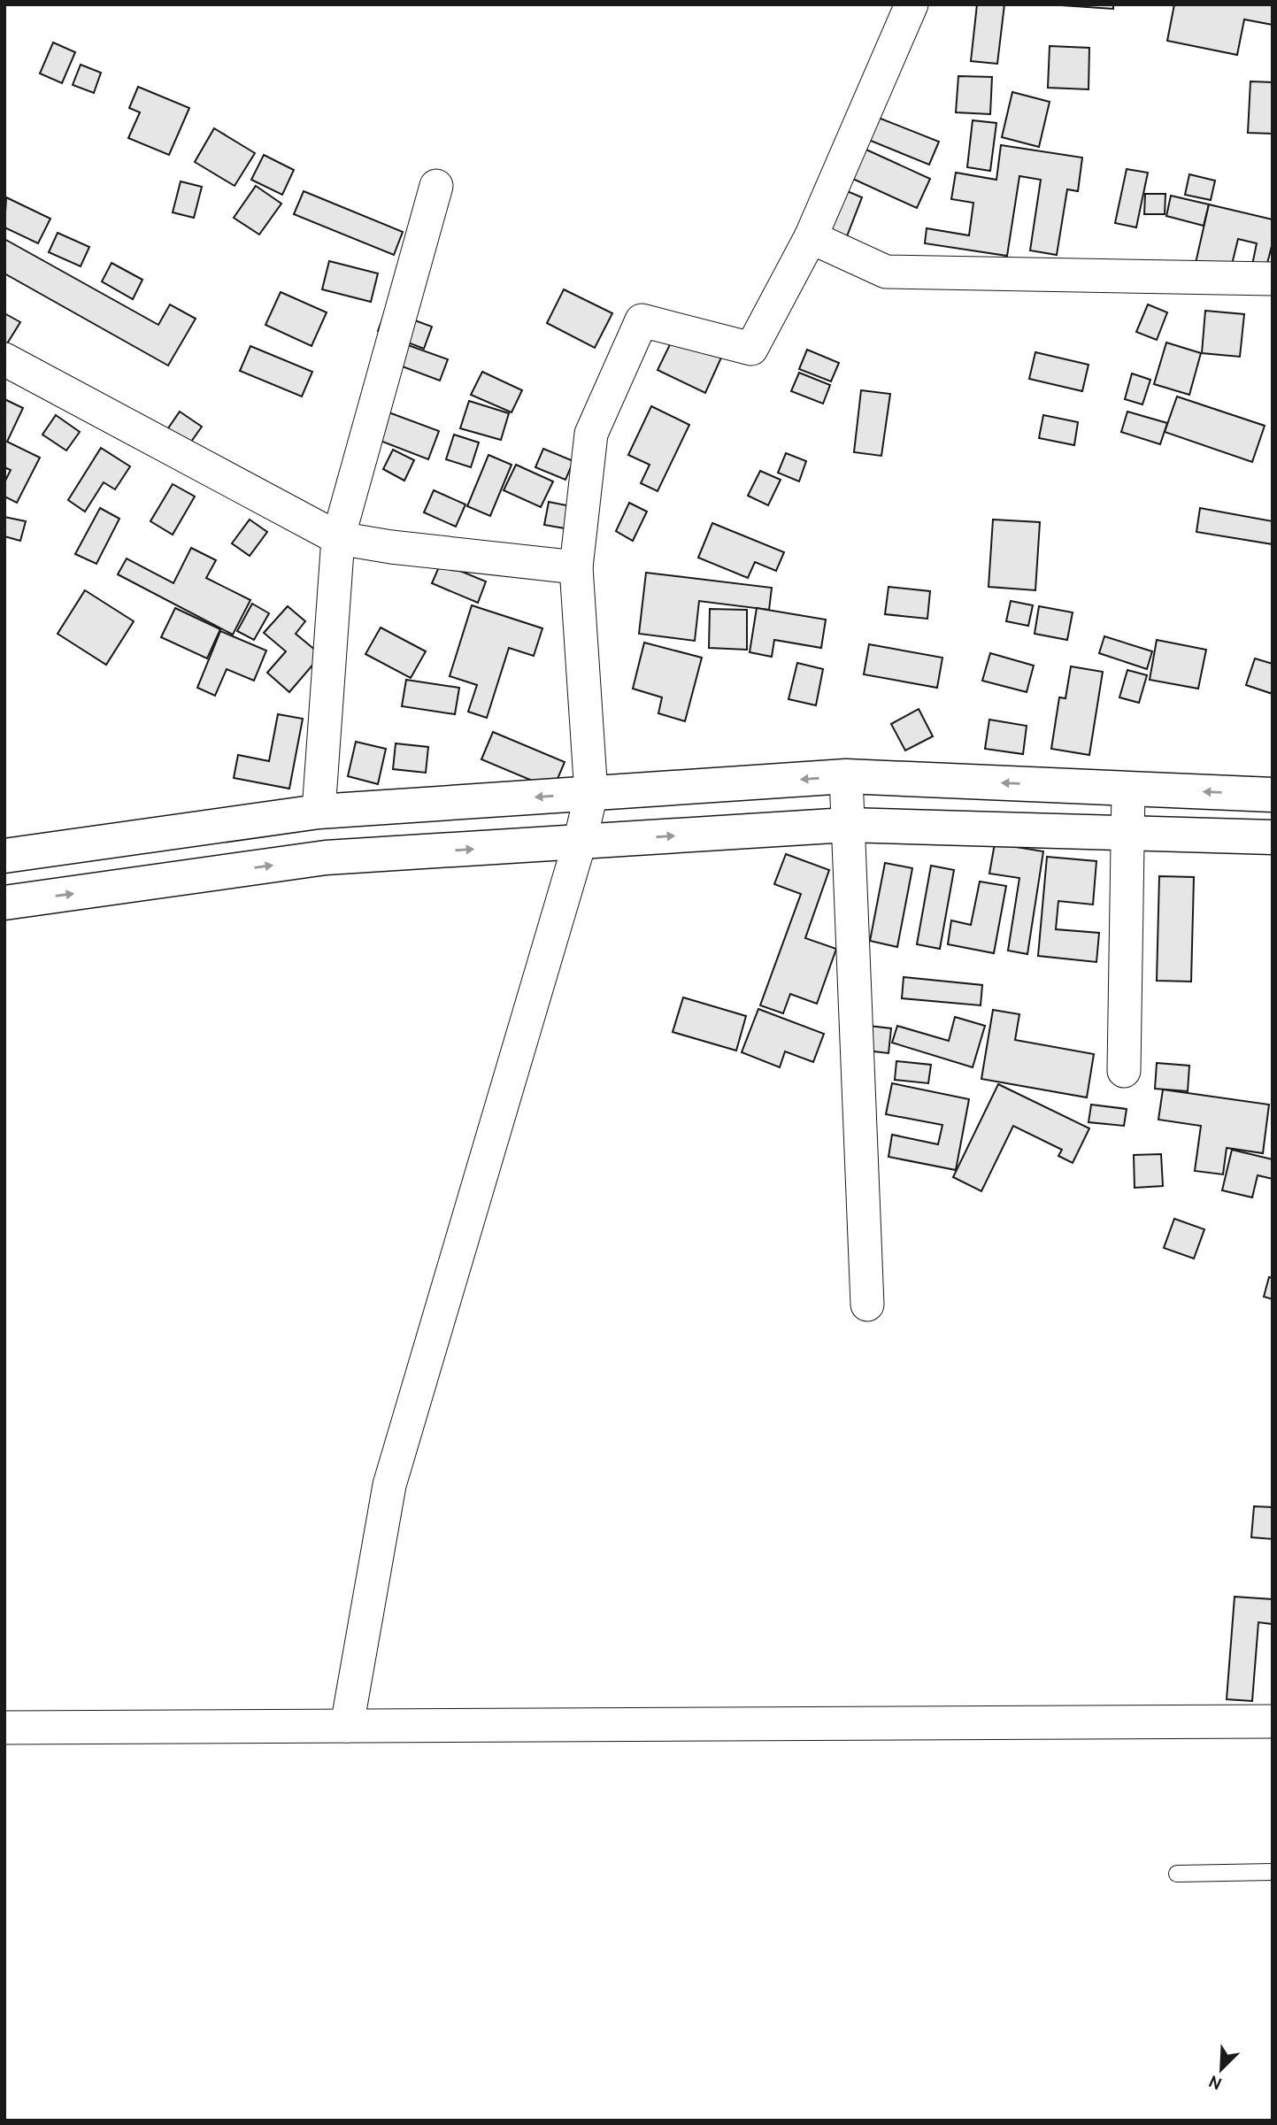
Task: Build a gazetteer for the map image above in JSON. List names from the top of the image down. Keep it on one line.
{"north":"bottom left"}
